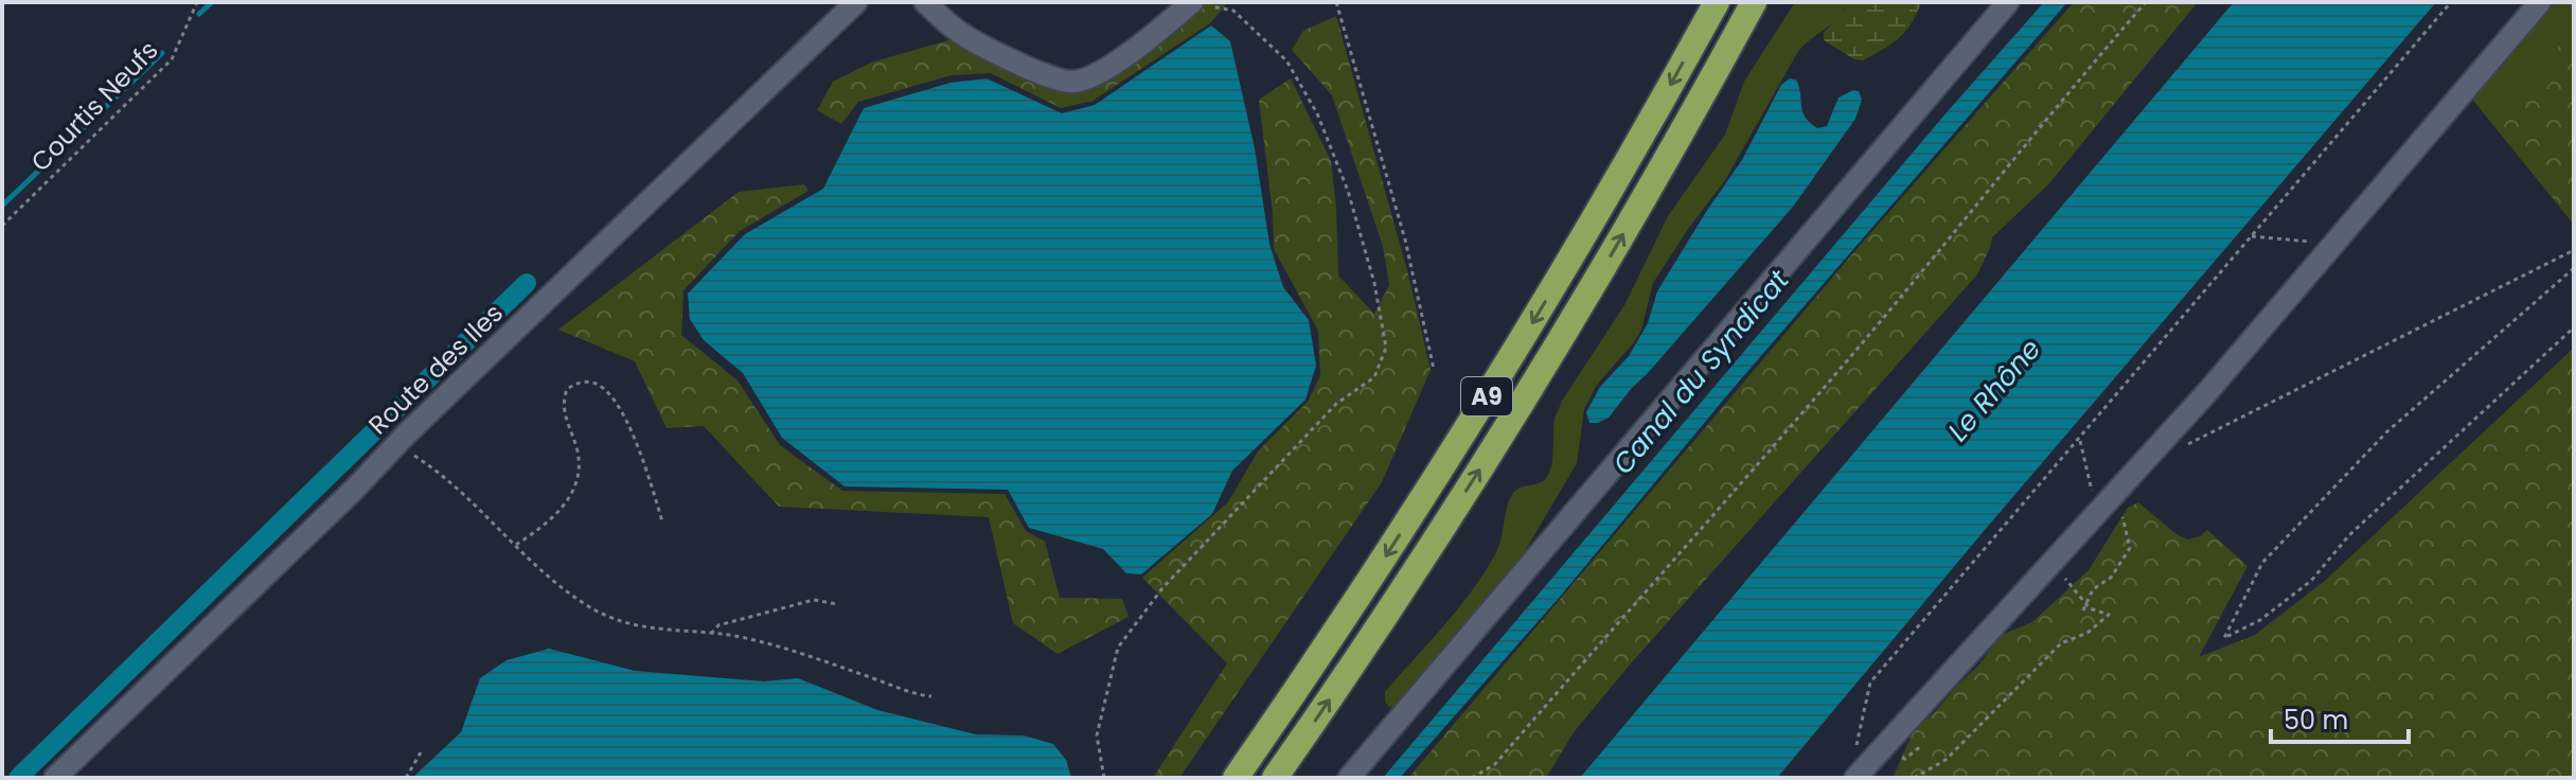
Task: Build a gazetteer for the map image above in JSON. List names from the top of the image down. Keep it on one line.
{"streets":{"highway":["A9"],"street":["Route des Iles"],"path":["Courtis Neufs"]},"water":["Canal du Syndicat","Le Rhône"],"scale_bar":"50 m"}
